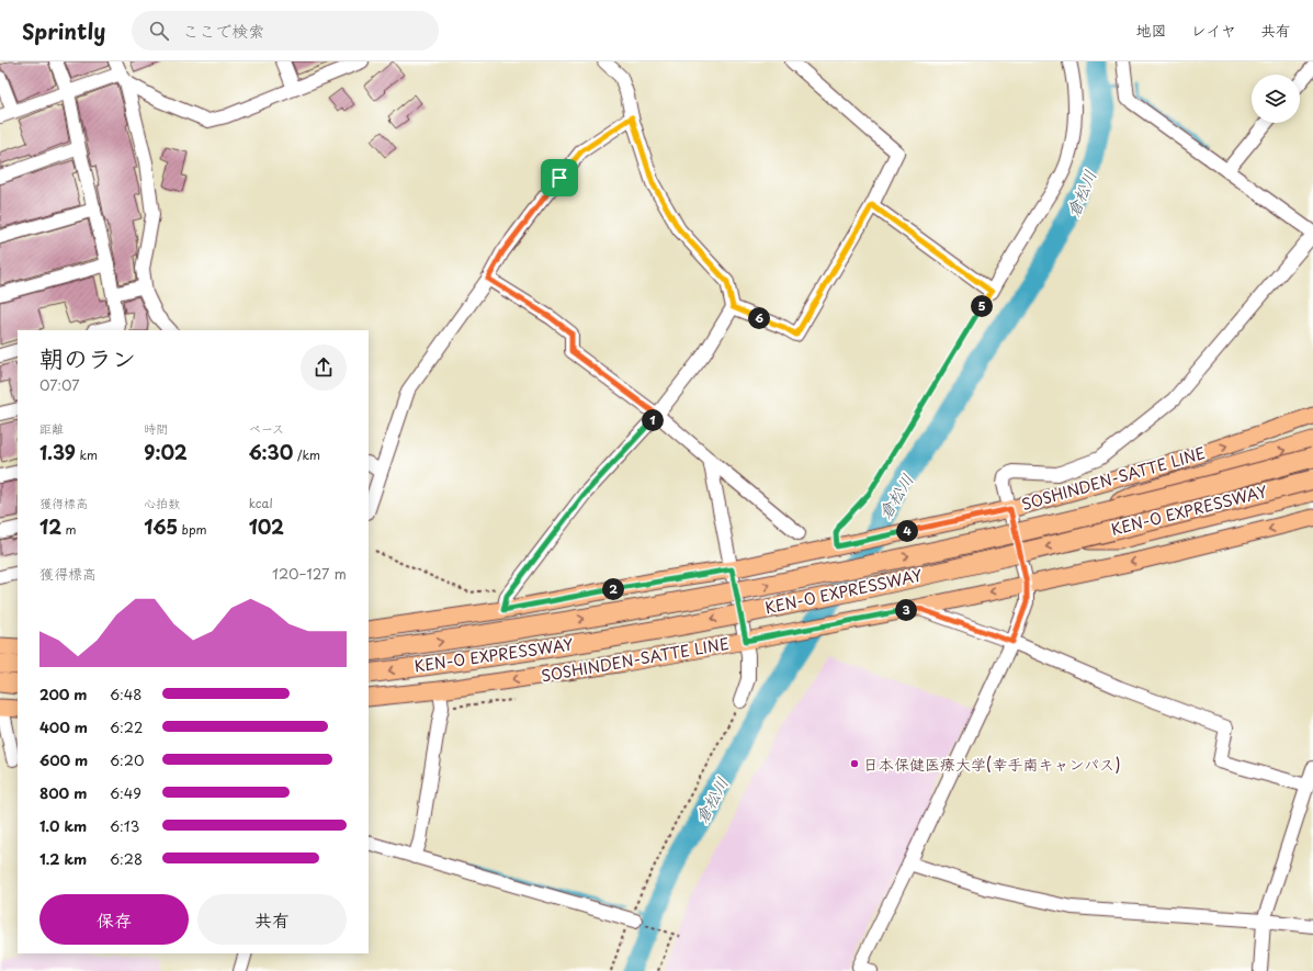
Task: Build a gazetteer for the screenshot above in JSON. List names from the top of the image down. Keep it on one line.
{"streets":{"highway":["KEN-O EXPRESSWAY"],"main road":["SOSHINDEN-SATTE LINE"]},"water":["倉松川"],"places":["日本保健医療大学(幸手南キャンパス)"],"page":{"header":"Sprintly","search":"ここで検索","nav":["地図","レイヤ","共有"],"pins":["5","6","1","4","2","3"],"heading":["朝のラン","07:07"],"stats":[["距離","1.39 km"],["時間","9:02"],["ペース","6:30 /km"],["獲得標高","12 m"],["心拍数","165 bpm"],["kcal","102"]],"chart":["獲得標高","120–127 m"],"list":[{"name":"200 m","note":"6:48"},{"name":"400 m","note":"6:22"},{"name":"600 m","note":"6:20"},{"name":"800 m","note":"6:49"},{"name":"1.0 km","note":"6:13"},{"name":"1.2 km","note":"6:28"}],"buttons":["保存","共有"]}}
